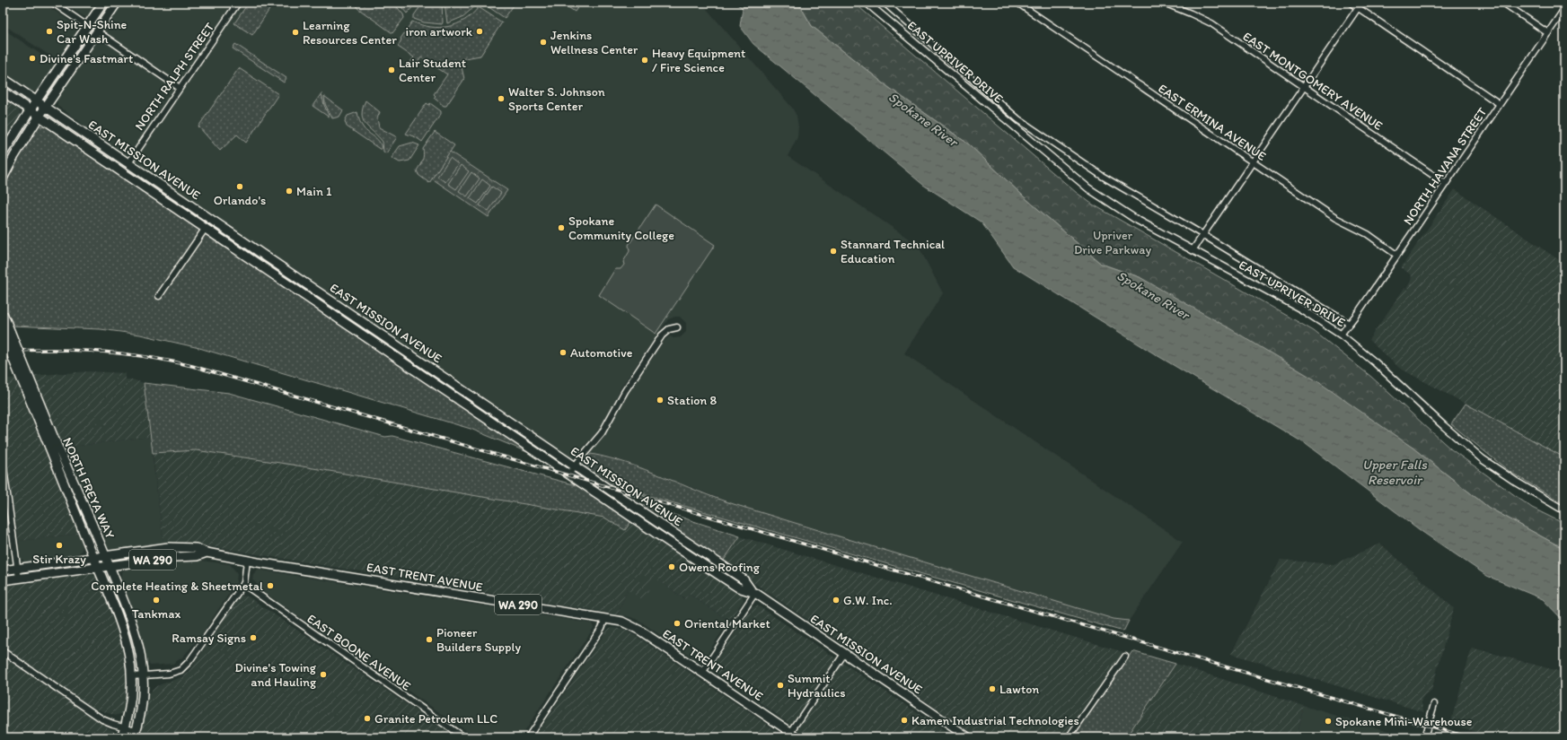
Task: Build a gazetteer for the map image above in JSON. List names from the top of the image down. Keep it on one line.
{"streets":{"main road":["EAST MISSION AVENUE","NORTH FREYA WAY","WA 290","EAST TRENT AVENUE"],"street":["EAST UPRIVER DRIVE","NORTH RALPH STREET","EAST MONTGOMERY AVENUE","EAST ERMINA AVENUE","NORTH HAVANA STREET","EAST BOONE AVENUE"]},"crossings":[["EAST UPRIVER DRIVE","NORTH HAVANA STREET"],["NORTH RALPH STREET","EAST MISSION AVENUE"],["EAST MONTGOMERY AVENUE","NORTH HAVANA STREET"],["EAST ERMINA AVENUE","NORTH HAVANA STREET"],["NORTH FREYA WAY","EAST TRENT AVENUE"]],"water":["Spokane River","Upper Falls Reservoir"],"parks":["Upriver Drive Parkway"],"places":["Spit-N-Shine Car Wash","iron artwork","Learning Resources Center","Jenkins Wellness Center","Divine's Fastmart","Heavy Equipment / Fire Science","Lair Student Center","Walter S. Johnson Sports Center","Orlando's","Main 1","Spokane Community College","Stannard Technical Education","Automotive","Station 8","Stir Krazy","Owens Roofing","Complete Heating & Sheetmetal","Tankmax","G.W. Inc.","Oriental Market","Ramsay Signs","Pioneer Builders Supply","Divine's Towing and Hauling","Summit Hydraulics","Lawton","Granite Petroleum LLC","Kamen Industrial Technologies","Spokane Mini-Warehouse"]}
